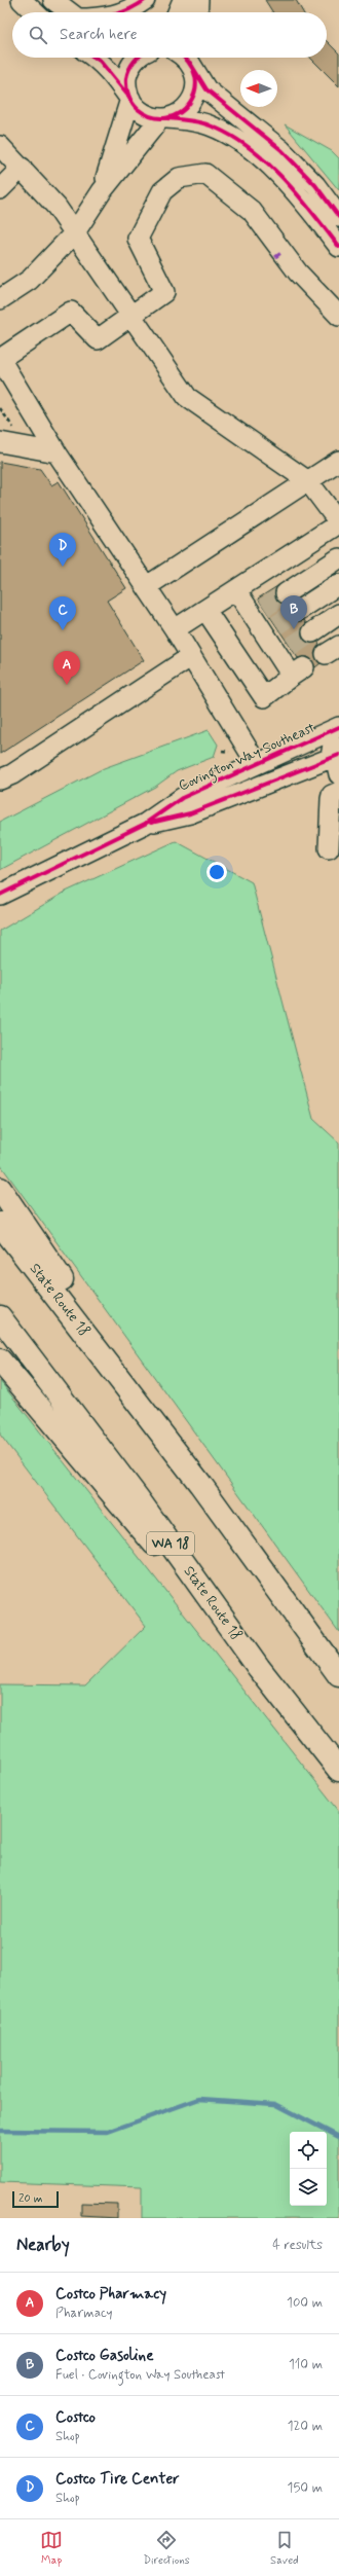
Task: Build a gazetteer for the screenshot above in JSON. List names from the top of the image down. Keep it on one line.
{"streets":{"highway":["State Route 18","WA 18"],"street":["Covington Way Southeast"]},"scale_bar":"20 m","north":"left","page":{"search":"Search here","pins":["D","B","C","A"],"scale":"20 m","heading":["Nearby","4 results"],"list":[{"mark":"A","name":"Costco Pharmacy","note":"Pharmacy","value":"100 m"},{"mark":"B","name":"Costco Gasoline","note":"Fuel · Covington Way Southeast","value":"110 m"},{"mark":"C","name":"Costco","note":"Shop","value":"120 m"},{"mark":"D","name":"Costco Tire Center","note":"Shop","value":"150 m"}],"nav":["Map","Directions","Saved"]}}
